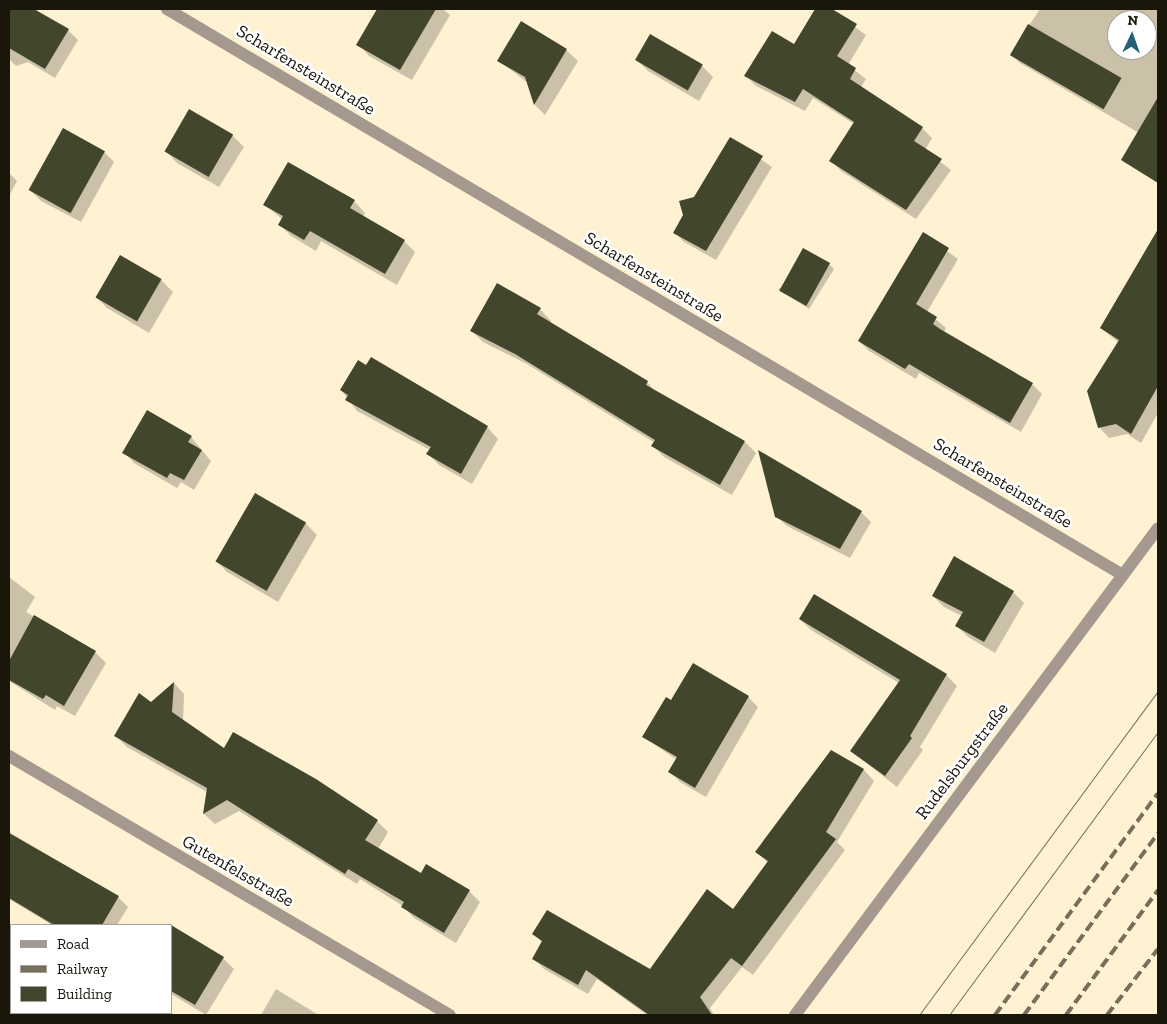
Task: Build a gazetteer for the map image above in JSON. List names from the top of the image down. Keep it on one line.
{"streets":{"street":["Scharfensteinstraße","Rudelsburgstraße","Gutenfelsstraße"]},"crossings":[["Scharfensteinstraße","Rudelsburgstraße"]],"legend":["Road","Railway","Building"],"north":"top"}
